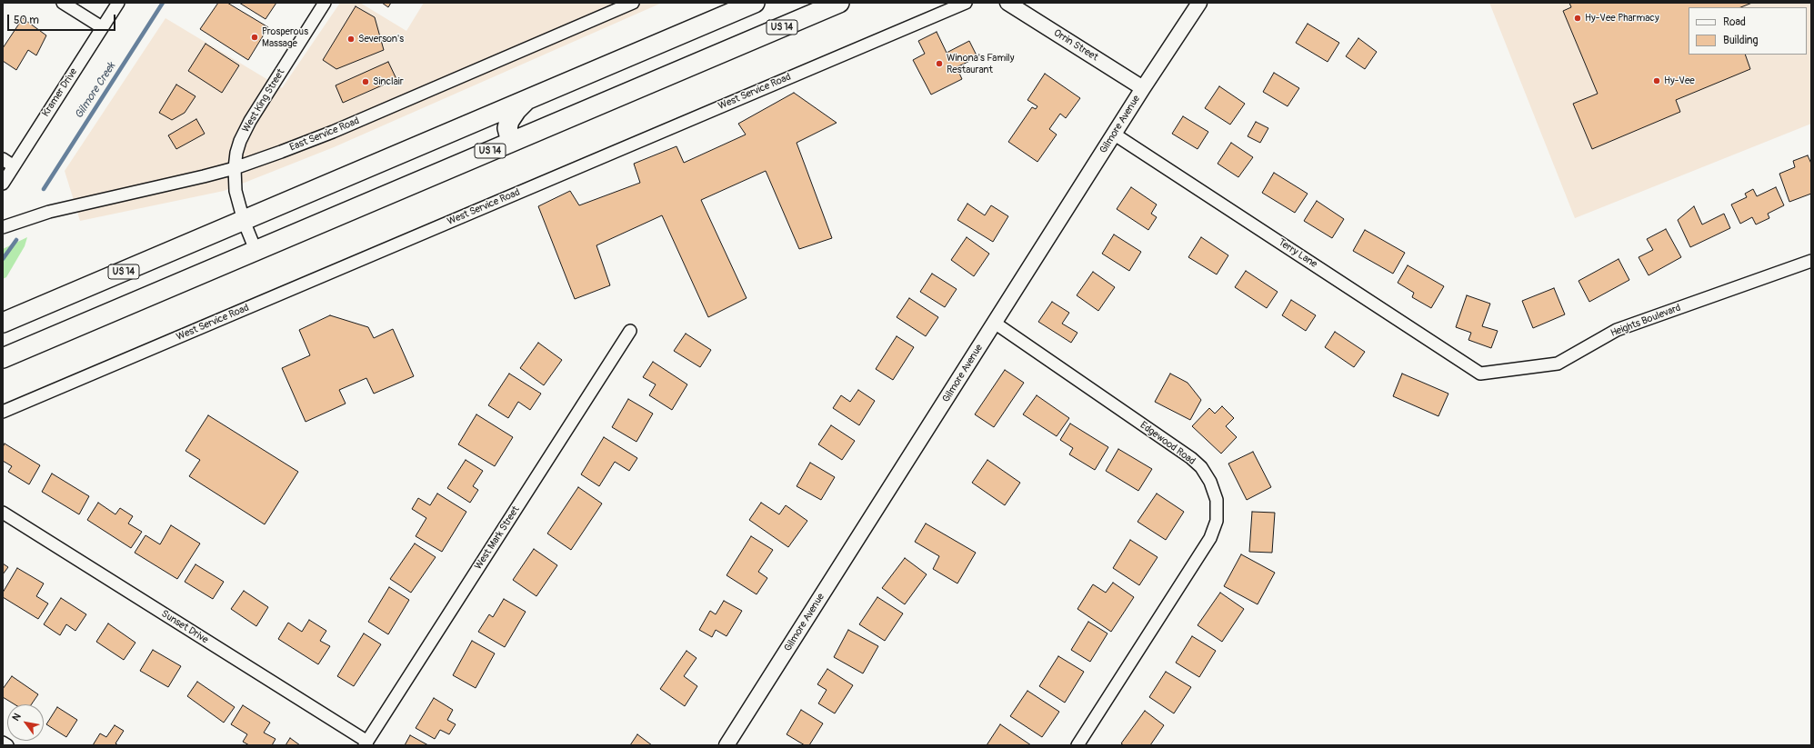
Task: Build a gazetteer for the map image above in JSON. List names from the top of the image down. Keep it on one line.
{"streets":{"highway":["US 14"],"street":["Orrin Street","West Service Road","Kramer Drive","West King Street","Gilmore Avenue","East Service Road","Terry Lane","Heights Boulevard","Edgewood Road","West Mark Street","Sunset Drive"]},"crossings":[["US 14","West King Street"],["Orrin Street","Gilmore Avenue"],["West King Street","East Service Road"],["Gilmore Avenue","Terry Lane"],["Gilmore Avenue","Edgewood Road"],["Terry Lane","Heights Boulevard"],["West Mark Street","Sunset Drive"]],"water":["Gilmore Creek"],"places":["Hy-Vee Pharmacy","Prosperous Massage","Severson's","Winona's Family Restaurant","Hy-Vee","Sinclair"],"legend":["Road","Building"],"scale_bar":"50 m","north":"top left"}
